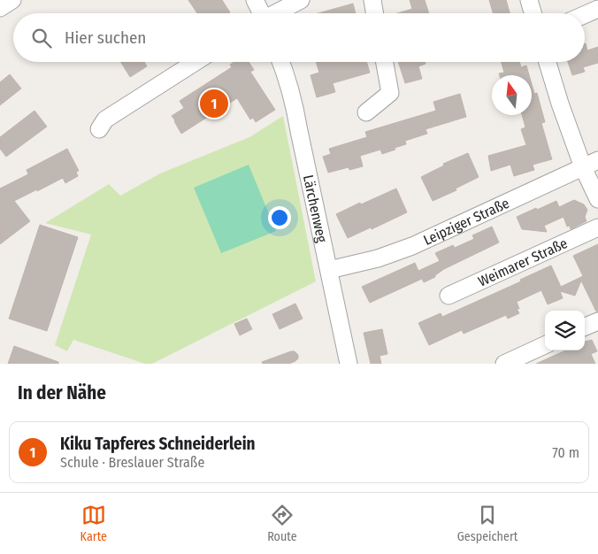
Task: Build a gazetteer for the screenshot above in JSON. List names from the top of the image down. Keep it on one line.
{"streets":{"street":["Lärchenweg","Leipziger Straße","Weimarer Straße"]},"crossings":[["Lärchenweg","Leipziger Straße"]],"north":"top","page":{"search":"Hier suchen","pins":"1","heading":"In der Nähe","list":[{"mark":"1","name":"Kiku Tapferes Schneiderlein","note":"Schule · Breslauer Straße","value":"70 m"}],"nav":["Karte","Route","Gespeichert"]}}
